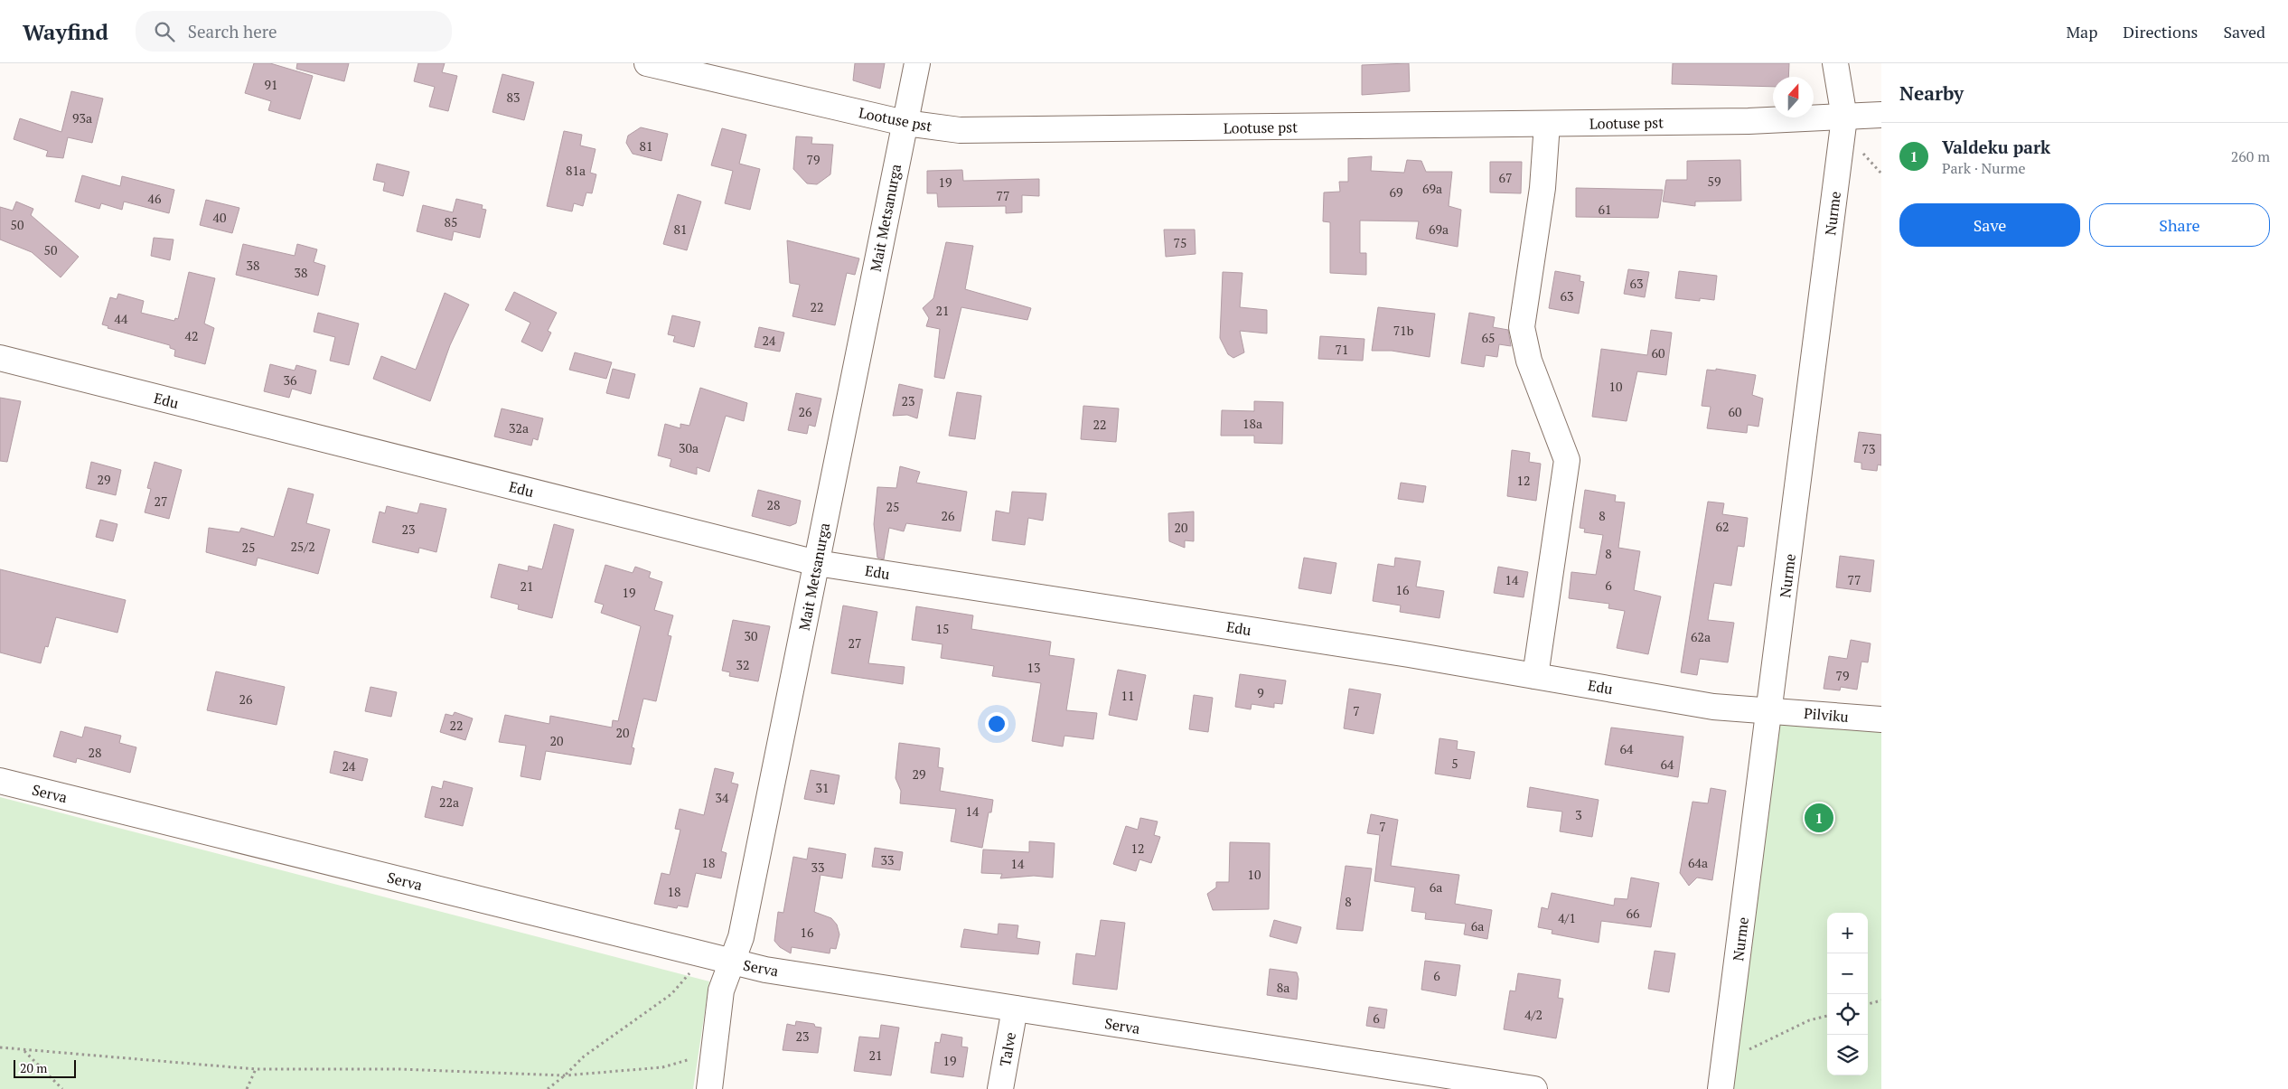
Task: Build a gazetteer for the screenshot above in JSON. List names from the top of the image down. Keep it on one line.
{"streets":{"street":["Lootuse pst","Nurme","Mait Metsanurga","Edu","Pilviku","Serva","Talve"]},"crossings":[["Lootuse pst","Nurme"],["Lootuse pst","Mait Metsanurga"],["Nurme","Edu"],["Nurme","Pilviku"],["Mait Metsanurga","Edu"],["Mait Metsanurga","Serva"],["Edu","Pilviku"],["Serva","Talve"]],"house_numbers":["91","83","93a","81","79","81a","67","59","19","69a","69","77","46","61","40","85","50","81","69a","75","50","38","38","63","63","22","21","44","71b","42","65","24","71","60","36","10","23","26","60","18a","22","32a","30a","73","29","12","27","28","25","26","8","62","20","23","25/2","25","8","14","77","6","21","16","19","15","30","62a","27","32","13","79","9","11","26","7","22","20","20","64","28","5","64","24","29","31","34","22a","14","3","7","12","33","18","64a","14","33","10","6a","18","8","66","4/1","6a","16","6","8a","4/2","6","23","21","19"],"scale_bar":"20 m","north":"top","page":{"header":"Wayfind","search":"Search here","nav":["Map","Directions","Saved"],"heading":"Nearby","list":[{"mark":"1","name":"Valdeku park","note":"Park · Nurme","value":"260 m"}],"buttons":["Save","Share"],"pins":"1","map_buttons":["+","−"],"scale":"20 m"}}
